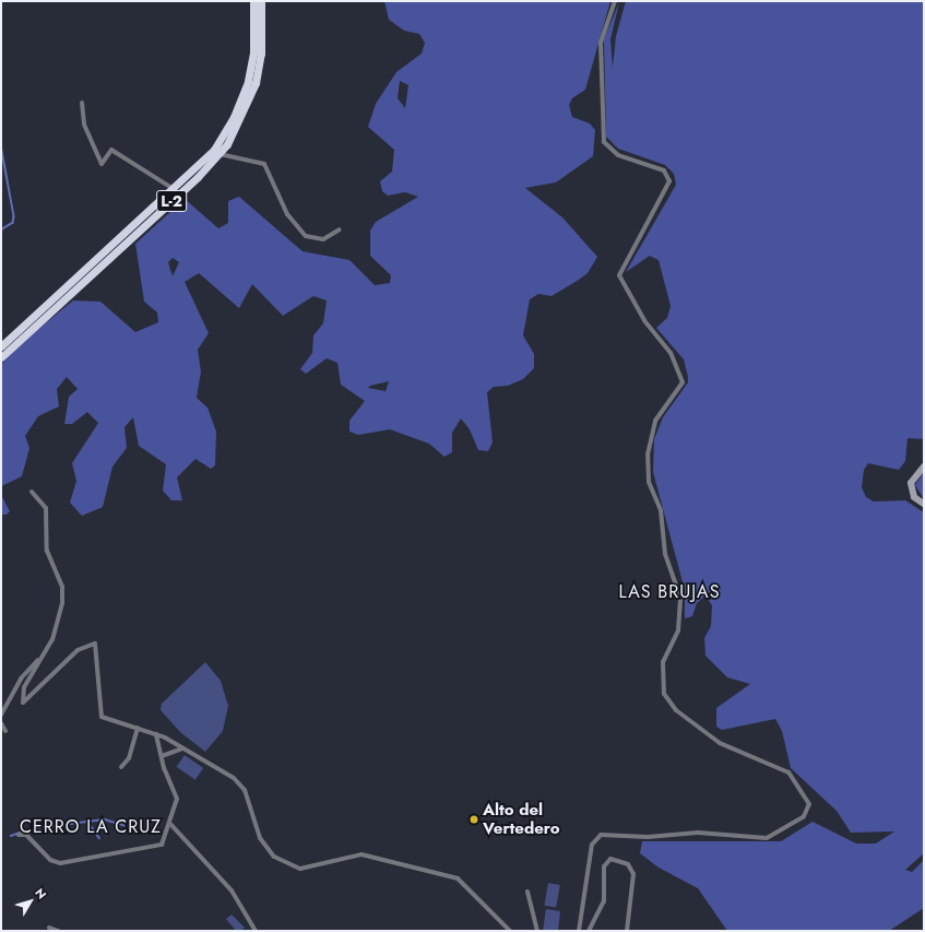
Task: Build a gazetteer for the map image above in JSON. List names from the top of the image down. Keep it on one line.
{"streets":{"highway":["L-2"]},"districts":["LAS BRUJAS","CERRO LA CRUZ"],"places":["Alto del Vertedero"],"north":"top right"}
